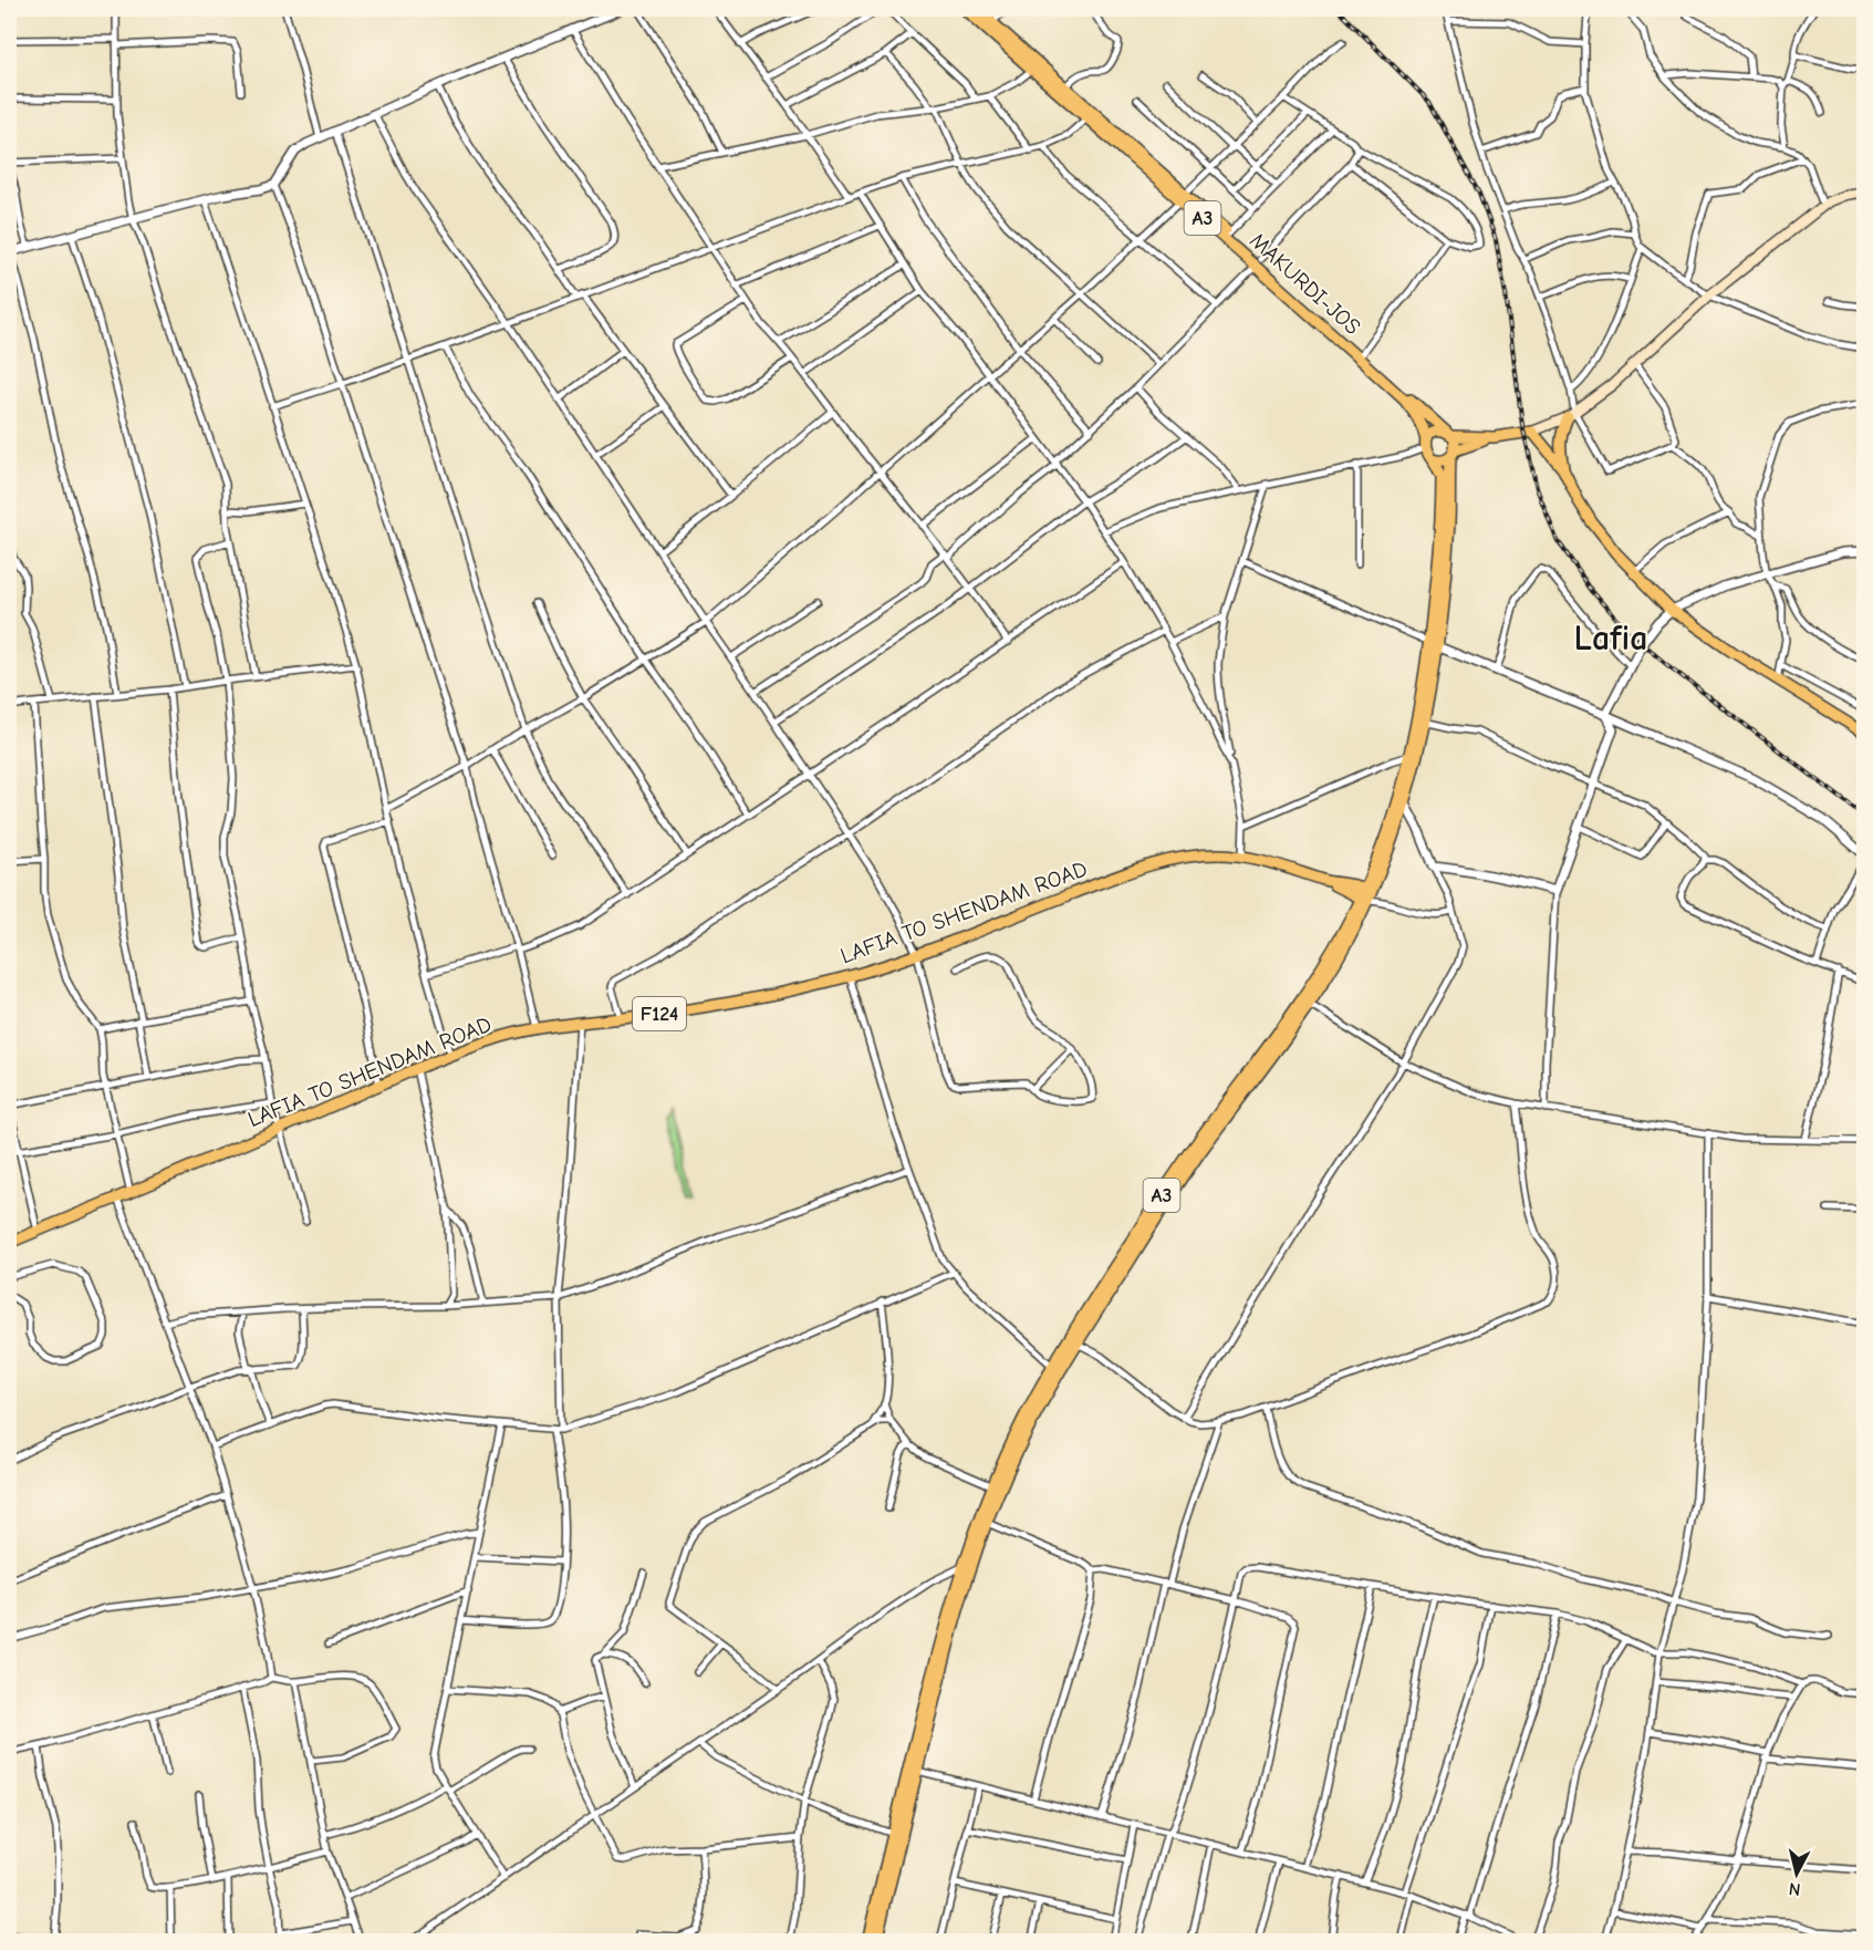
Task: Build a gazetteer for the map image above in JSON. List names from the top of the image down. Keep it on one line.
{"streets":{"main road":["A3","MAKURDI-JOS","LAFIA TO SHENDAM ROAD","F124"]},"crossings":[["A3","MAKURDI-JOS"],["A3","LAFIA TO SHENDAM ROAD"]],"districts":["Lafia"],"north":"bottom"}
